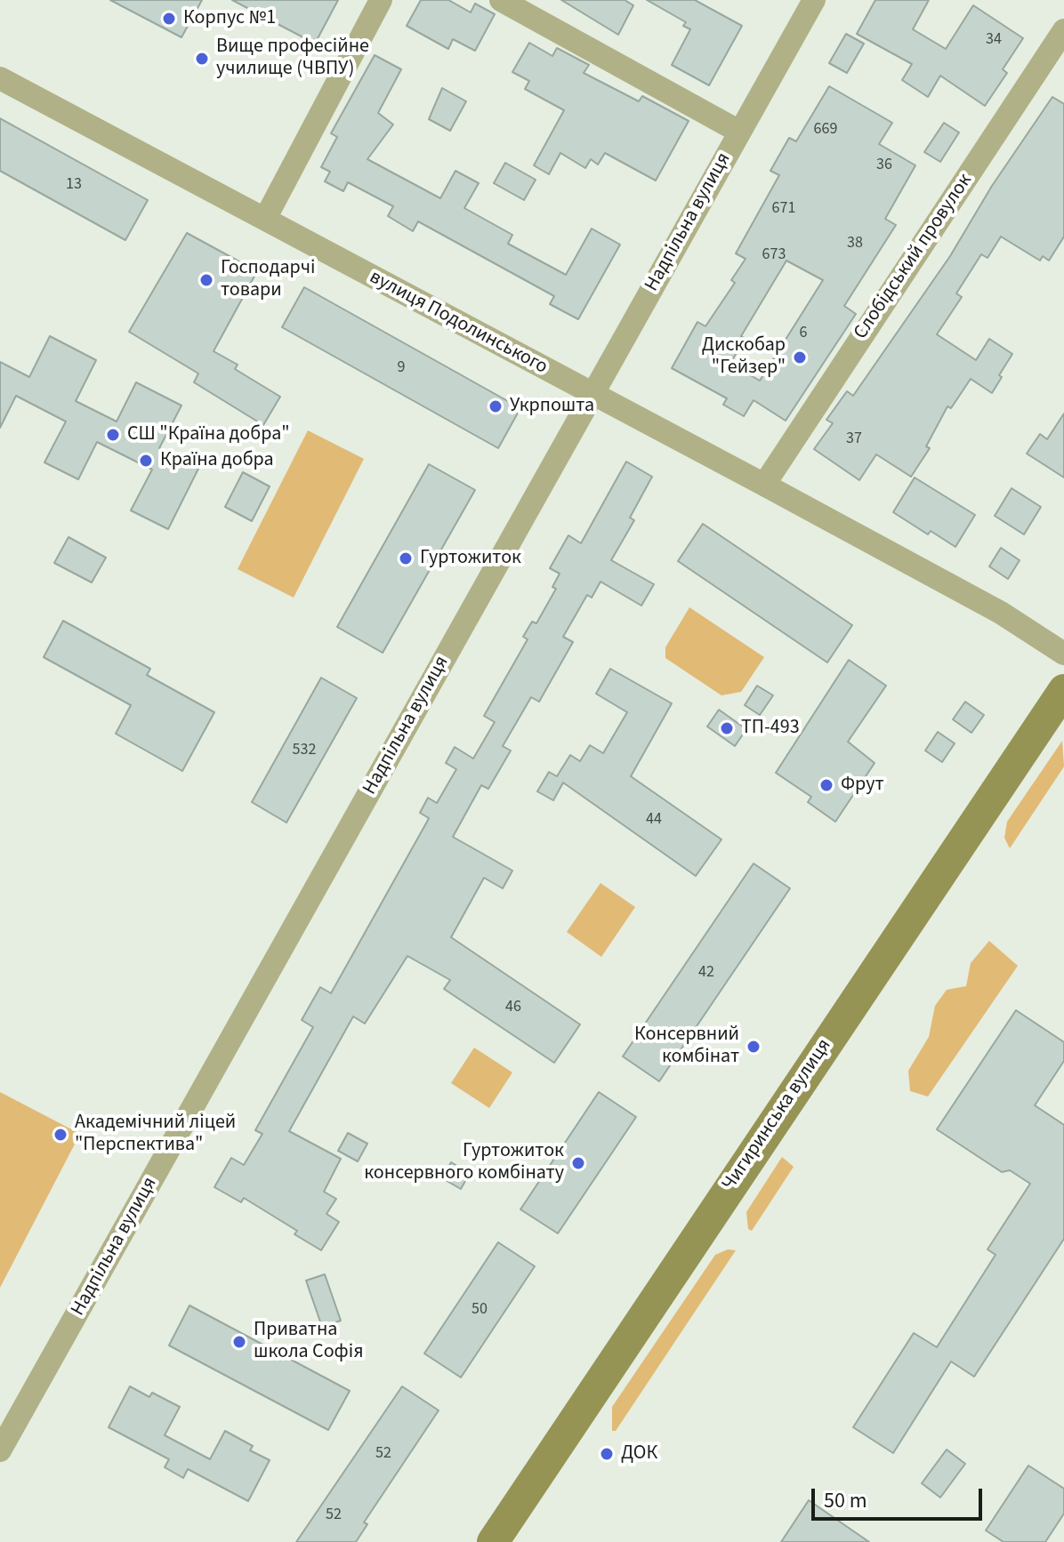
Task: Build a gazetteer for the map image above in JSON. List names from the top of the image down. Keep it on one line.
{"streets":{"main road":["Чигиринська вулиця"],"street":["Надпільна вулиця","Слобідський провулок","вулиця Подолинського"]},"crossings":[["Надпільна вулиця","вулиця Подолинського"],["Слобідський провулок","вулиця Подолинського"]],"places":["Корпус №1","Вище професійне училище (ЧВПУ)","Господарчі товари","Дискобар \"Гейзер\"","Укрпошта","СШ \"Країна добра\"","Країна добра","Гуртожиток","ТП-493","Фрут","Консервний комбінат","Академічний ліцей \"Перспектива\"","Гуртожиток консервного комбінату","Приватна школа Софія","ДОК"],"house_numbers":["34","669","36","13","671","38","673","6","9","37","532","44","42","46","50","52","52"],"scale_bar":"50 m"}
